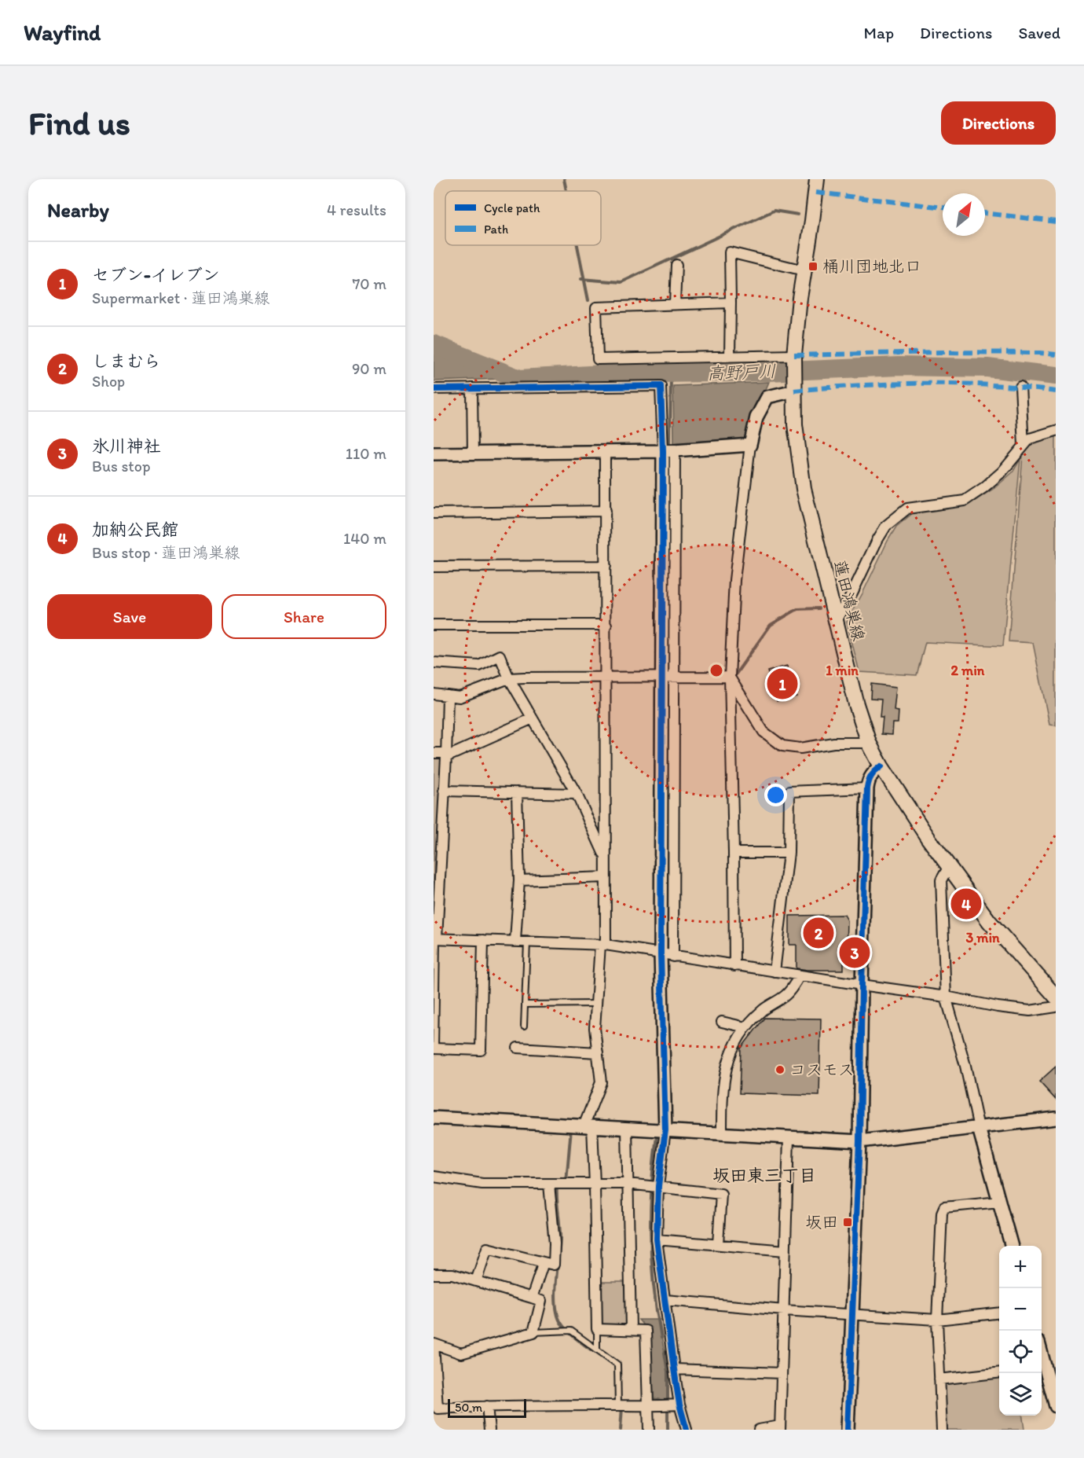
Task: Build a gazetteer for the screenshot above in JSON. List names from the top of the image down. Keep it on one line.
{"streets":{"main road":["蓮田鴻巣線"]},"districts":["坂田東三丁目"],"water":["高野戸川"],"places":{"transit":["桶川団地北口","坂田"],"other":["コスモス"]},"legend":["Cycle path","Path"],"scale_bar":"50 m","north":"top right","page":{"header":"Wayfind","nav":["Map","Directions","Saved"],"buttons":["Directions",["Save","Share"]],"title":"Find us","heading":["Nearby","4 results"],"list":[{"mark":"1","name":"セブン-イレブン","note":"Supermarket · 蓮田鴻巣線","value":"70 m"},{"mark":"2","name":"しまむら","note":"Shop","value":"90 m"},{"mark":"3","name":"氷川神社","note":"Bus stop","value":"110 m"},{"mark":"4","name":"加納公民館","note":"Bus stop · 蓮田鴻巣線","value":"140 m"}],"pins":["1","4","2","3"],"map_buttons":["+","−"],"scale":"50 m"},"rings":["1 min","2 min","3 min"]}
